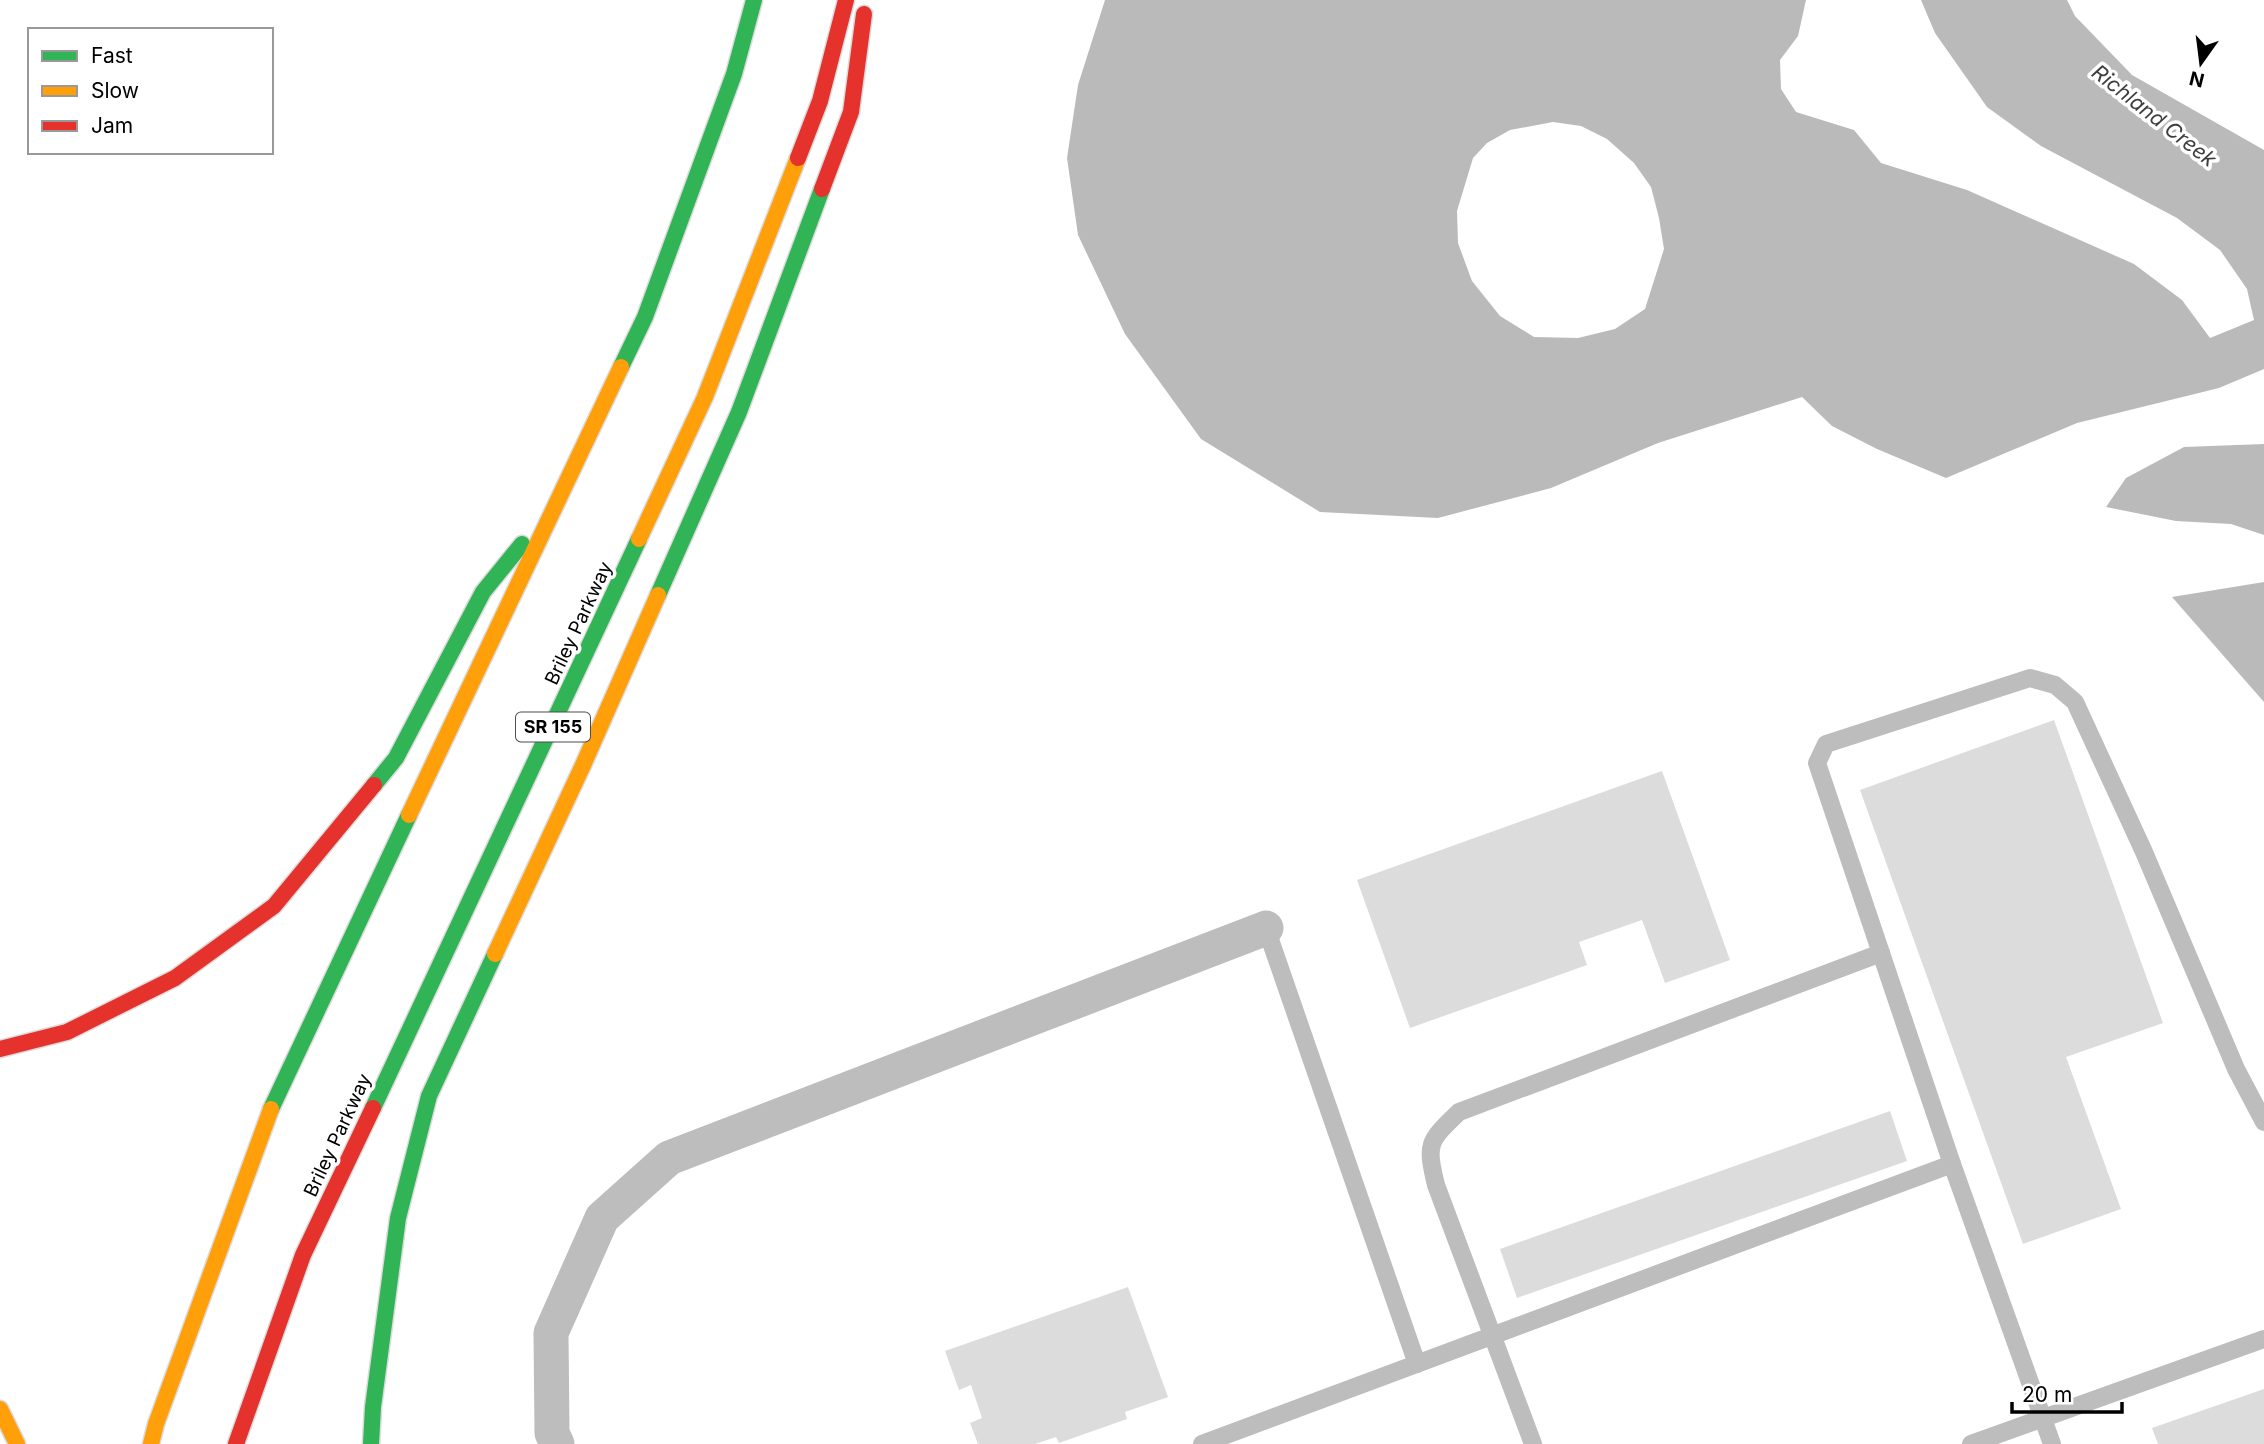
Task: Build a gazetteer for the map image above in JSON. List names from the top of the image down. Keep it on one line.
{"streets":{"highway":["Briley Parkway","SR 155"]},"water":["Richland Creek"],"legend":["Fast","Slow","Jam"],"scale_bar":"20 m","north":"bottom"}
